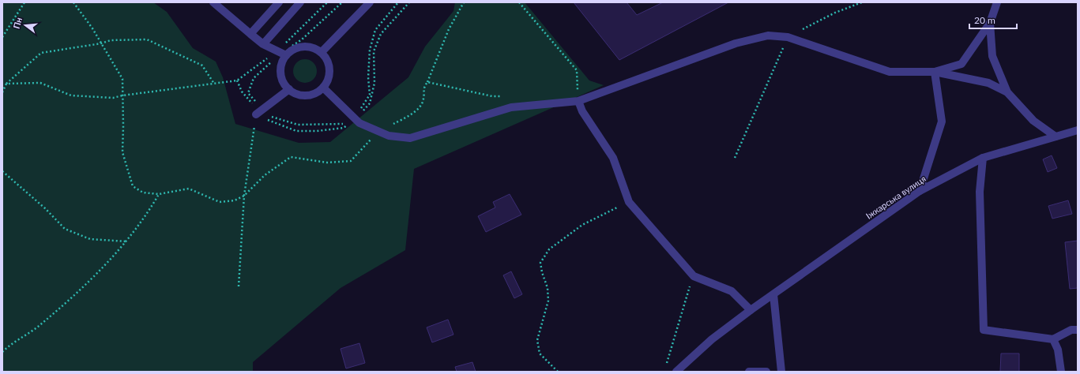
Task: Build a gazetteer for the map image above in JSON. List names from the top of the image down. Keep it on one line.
{"streets":{"street":["Іжкарська вулиця"]},"scale_bar":"20 m","north":"left"}
